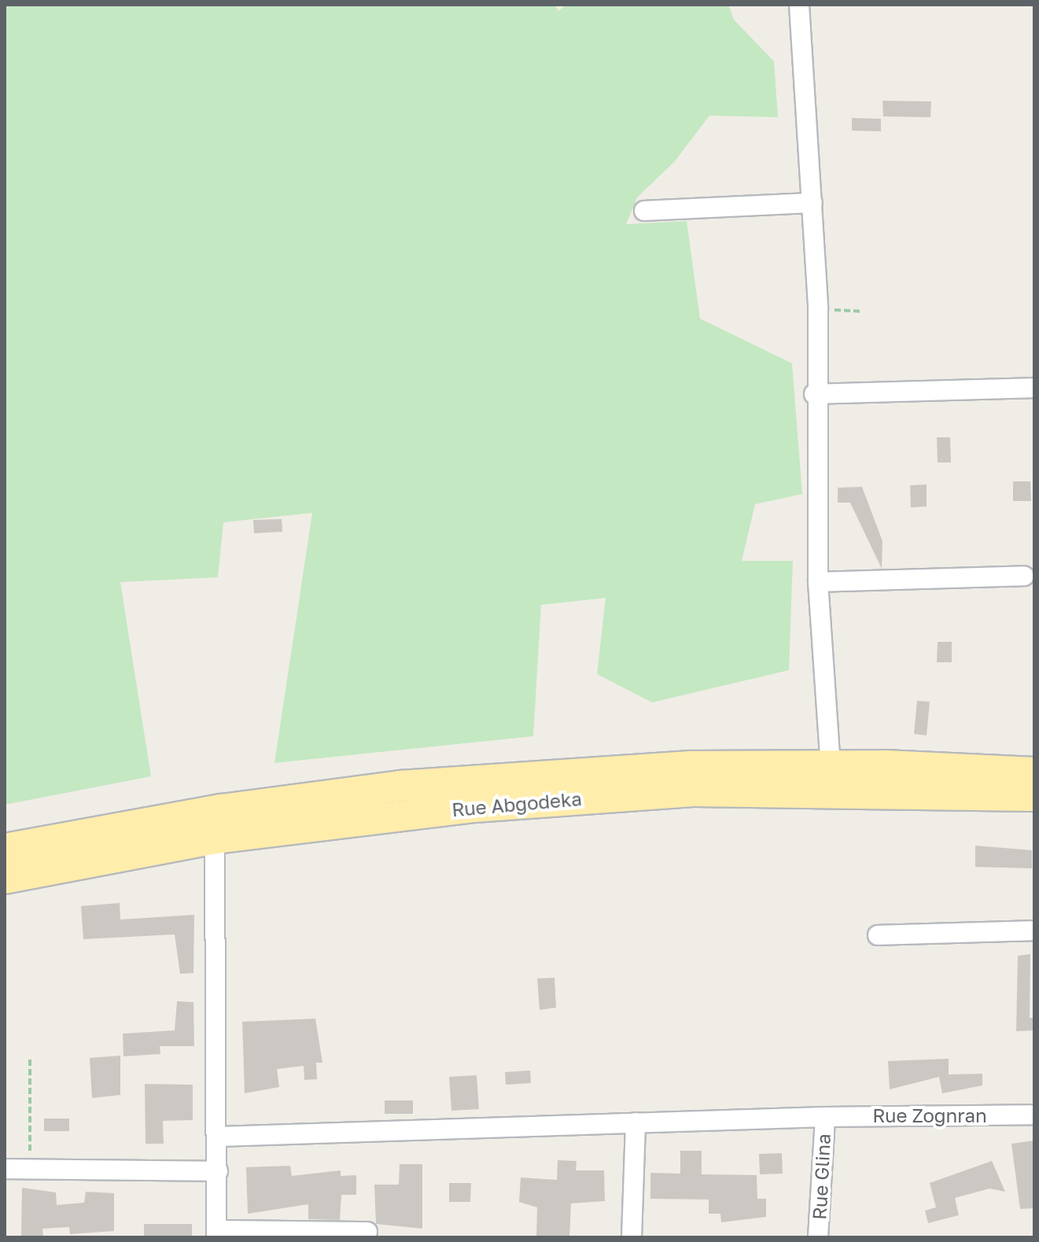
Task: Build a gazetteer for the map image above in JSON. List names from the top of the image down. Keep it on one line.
{"streets":{"main road":["Rue Abgodeka"],"street":["Rue Zognran","Rue Glina"]},"crossings":[["Rue Zognran","Rue Glina"]]}
